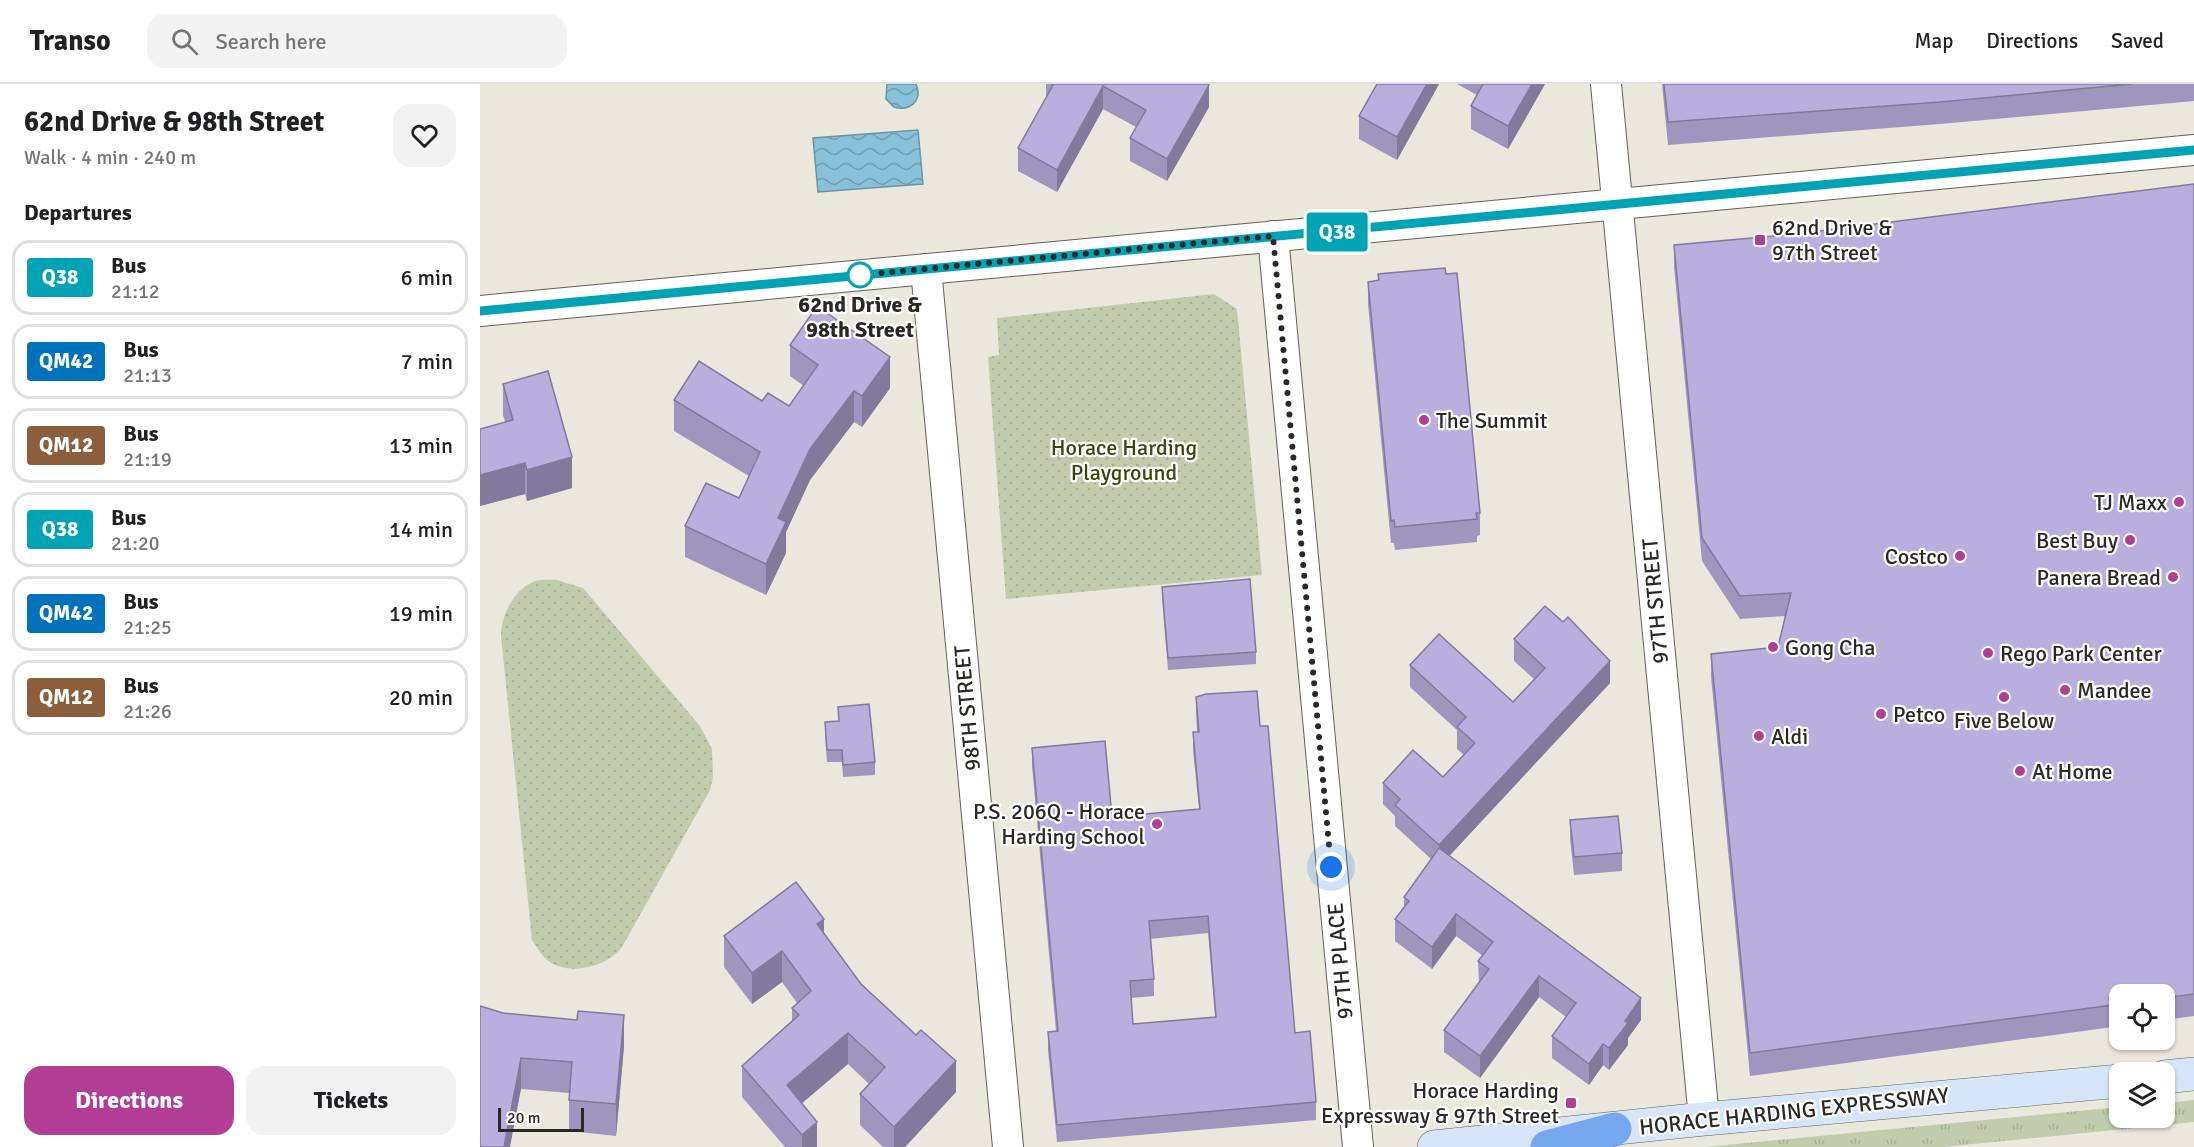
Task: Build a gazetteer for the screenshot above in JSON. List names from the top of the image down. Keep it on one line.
{"streets":{"main road":["HORACE HARDING EXPRESSWAY"],"street":["97TH STREET","98TH STREET","97TH PLACE"]},"crossings":[["97TH STREET","HORACE HARDING EXPRESSWAY"]],"parks":["Horace Harding Playground"],"places":{"transit":["62nd Drive & 97th Street","Horace Harding Expressway & 97th Street"],"other":["62nd Drive & 98th Street","The Summit","TJ Maxx","Best Buy","Costco","Panera Bread","Gong Cha","Rego Park Center","Mandee","Five Below","Petco","Aldi","At Home","P.S. 206Q - Horace Harding School"]},"lines":["bus line Q38"],"scale_bar":"20 m","page":{"header":"Transo","search":"Search here","nav":["Map","Directions","Saved"],"heading":[["62nd Drive & 98th Street","Walk · 4 min · 240 m"],"Departures"],"on_map":"Q38","list":[{"mark":"Q38","name":"Bus","note":"21:12","value":"6 min"},{"mark":"QM42","name":"Bus","note":"21:13","value":"7 min"},{"mark":"QM12","name":"Bus","note":"21:19","value":"13 min"},{"mark":"Q38","name":"Bus","note":"21:20","value":"14 min"},{"mark":"QM42","name":"Bus","note":"21:25","value":"19 min"},{"mark":"QM12","name":"Bus","note":"21:26","value":"20 min"}],"buttons":["Directions","Tickets"],"scale":"20 m"}}
